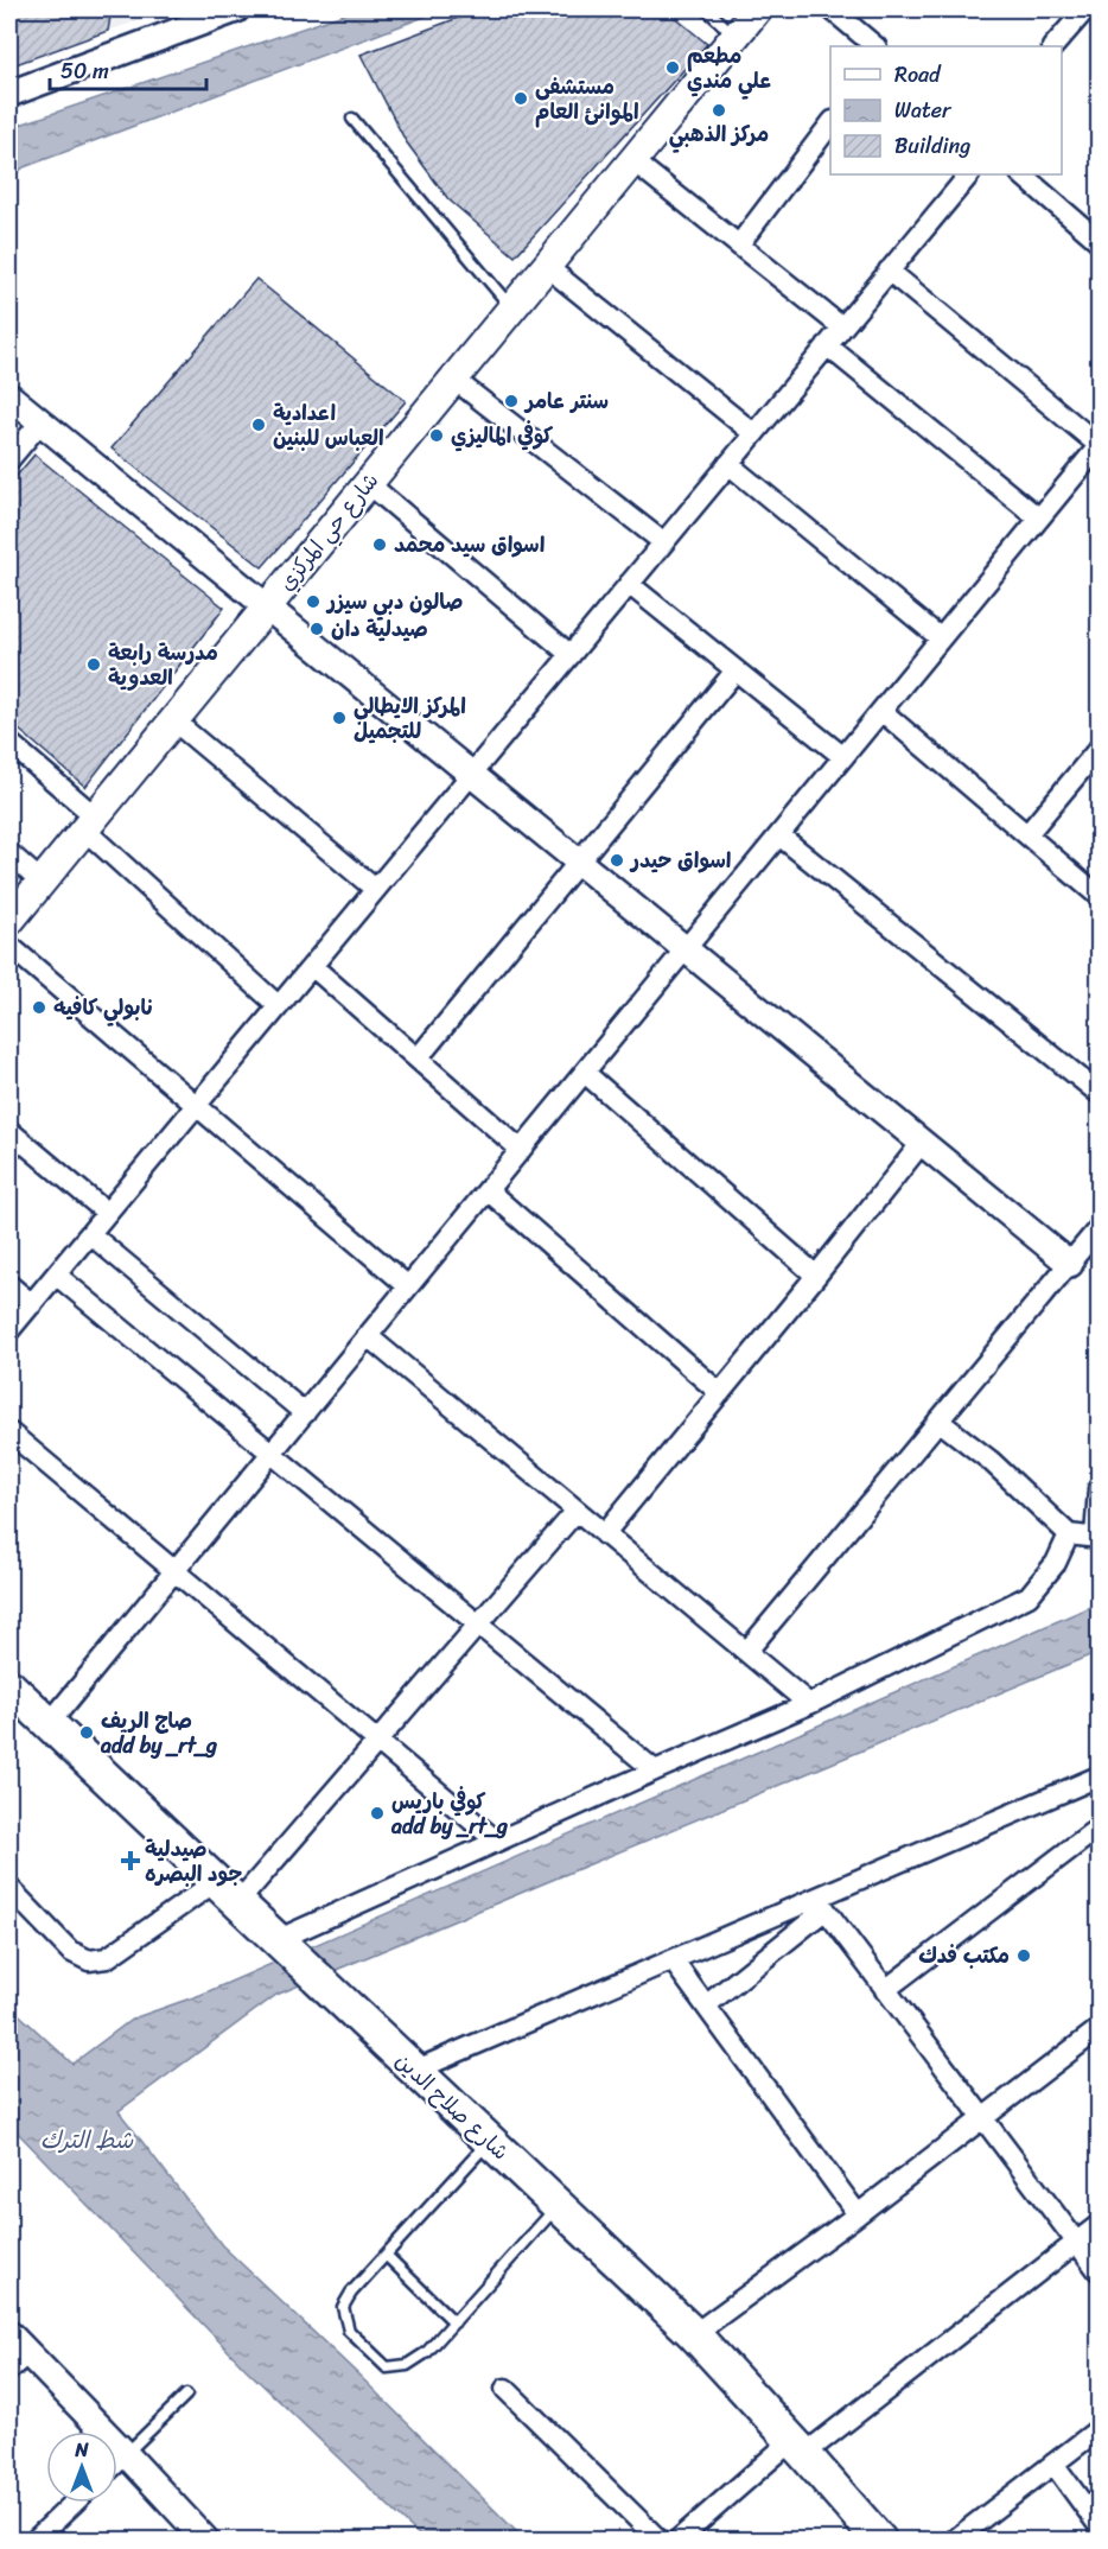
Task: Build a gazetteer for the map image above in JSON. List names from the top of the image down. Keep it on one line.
{"streets":{"main road":["شارع حي المركزي","شارع صلاح الدين"]},"water":["شط الترك"],"places":{"other":["مطعم علي مندي","مستشفى الموانئ العام","مركز الذهبي","سنتر عامر","اعدادية العباس للبنين","كوفي الماليزي","اسواق سيد محمد","صالون دبي سيزر","صيدلية دان","مدرسة رابعة العدوية","المركز الايطالي للتجميل","اسواق حيدر","نابولي كافيه","صاج الريف add by _rt_g","كوفي باريس add by _rt_g","مكتب فدك"],"health":["صيدلية جود البصره"]},"legend":["Road","Water","Building"],"scale_bar":"50 m","north":"top"}
